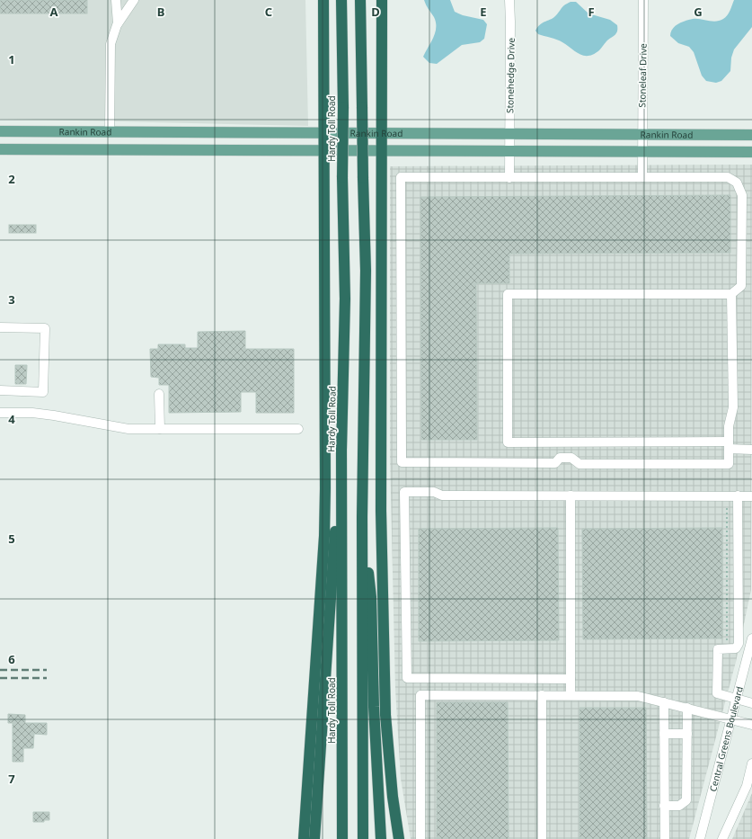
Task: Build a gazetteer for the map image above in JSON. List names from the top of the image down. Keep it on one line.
{"streets":{"highway":["Hardy Toll Road"],"main road":["Rankin Road"],"street":["Stonehedge Drive","Stoneleaf Drive","Central Greens Boulevard"]},"crossings":[["Stonehedge Drive","Rankin Road"],["Stoneleaf Drive","Rankin Road"]],"grid":{"columns":["A","B","C","D","E","F","G"],"rows":["1","2","3","4","5","6","7"]}}
